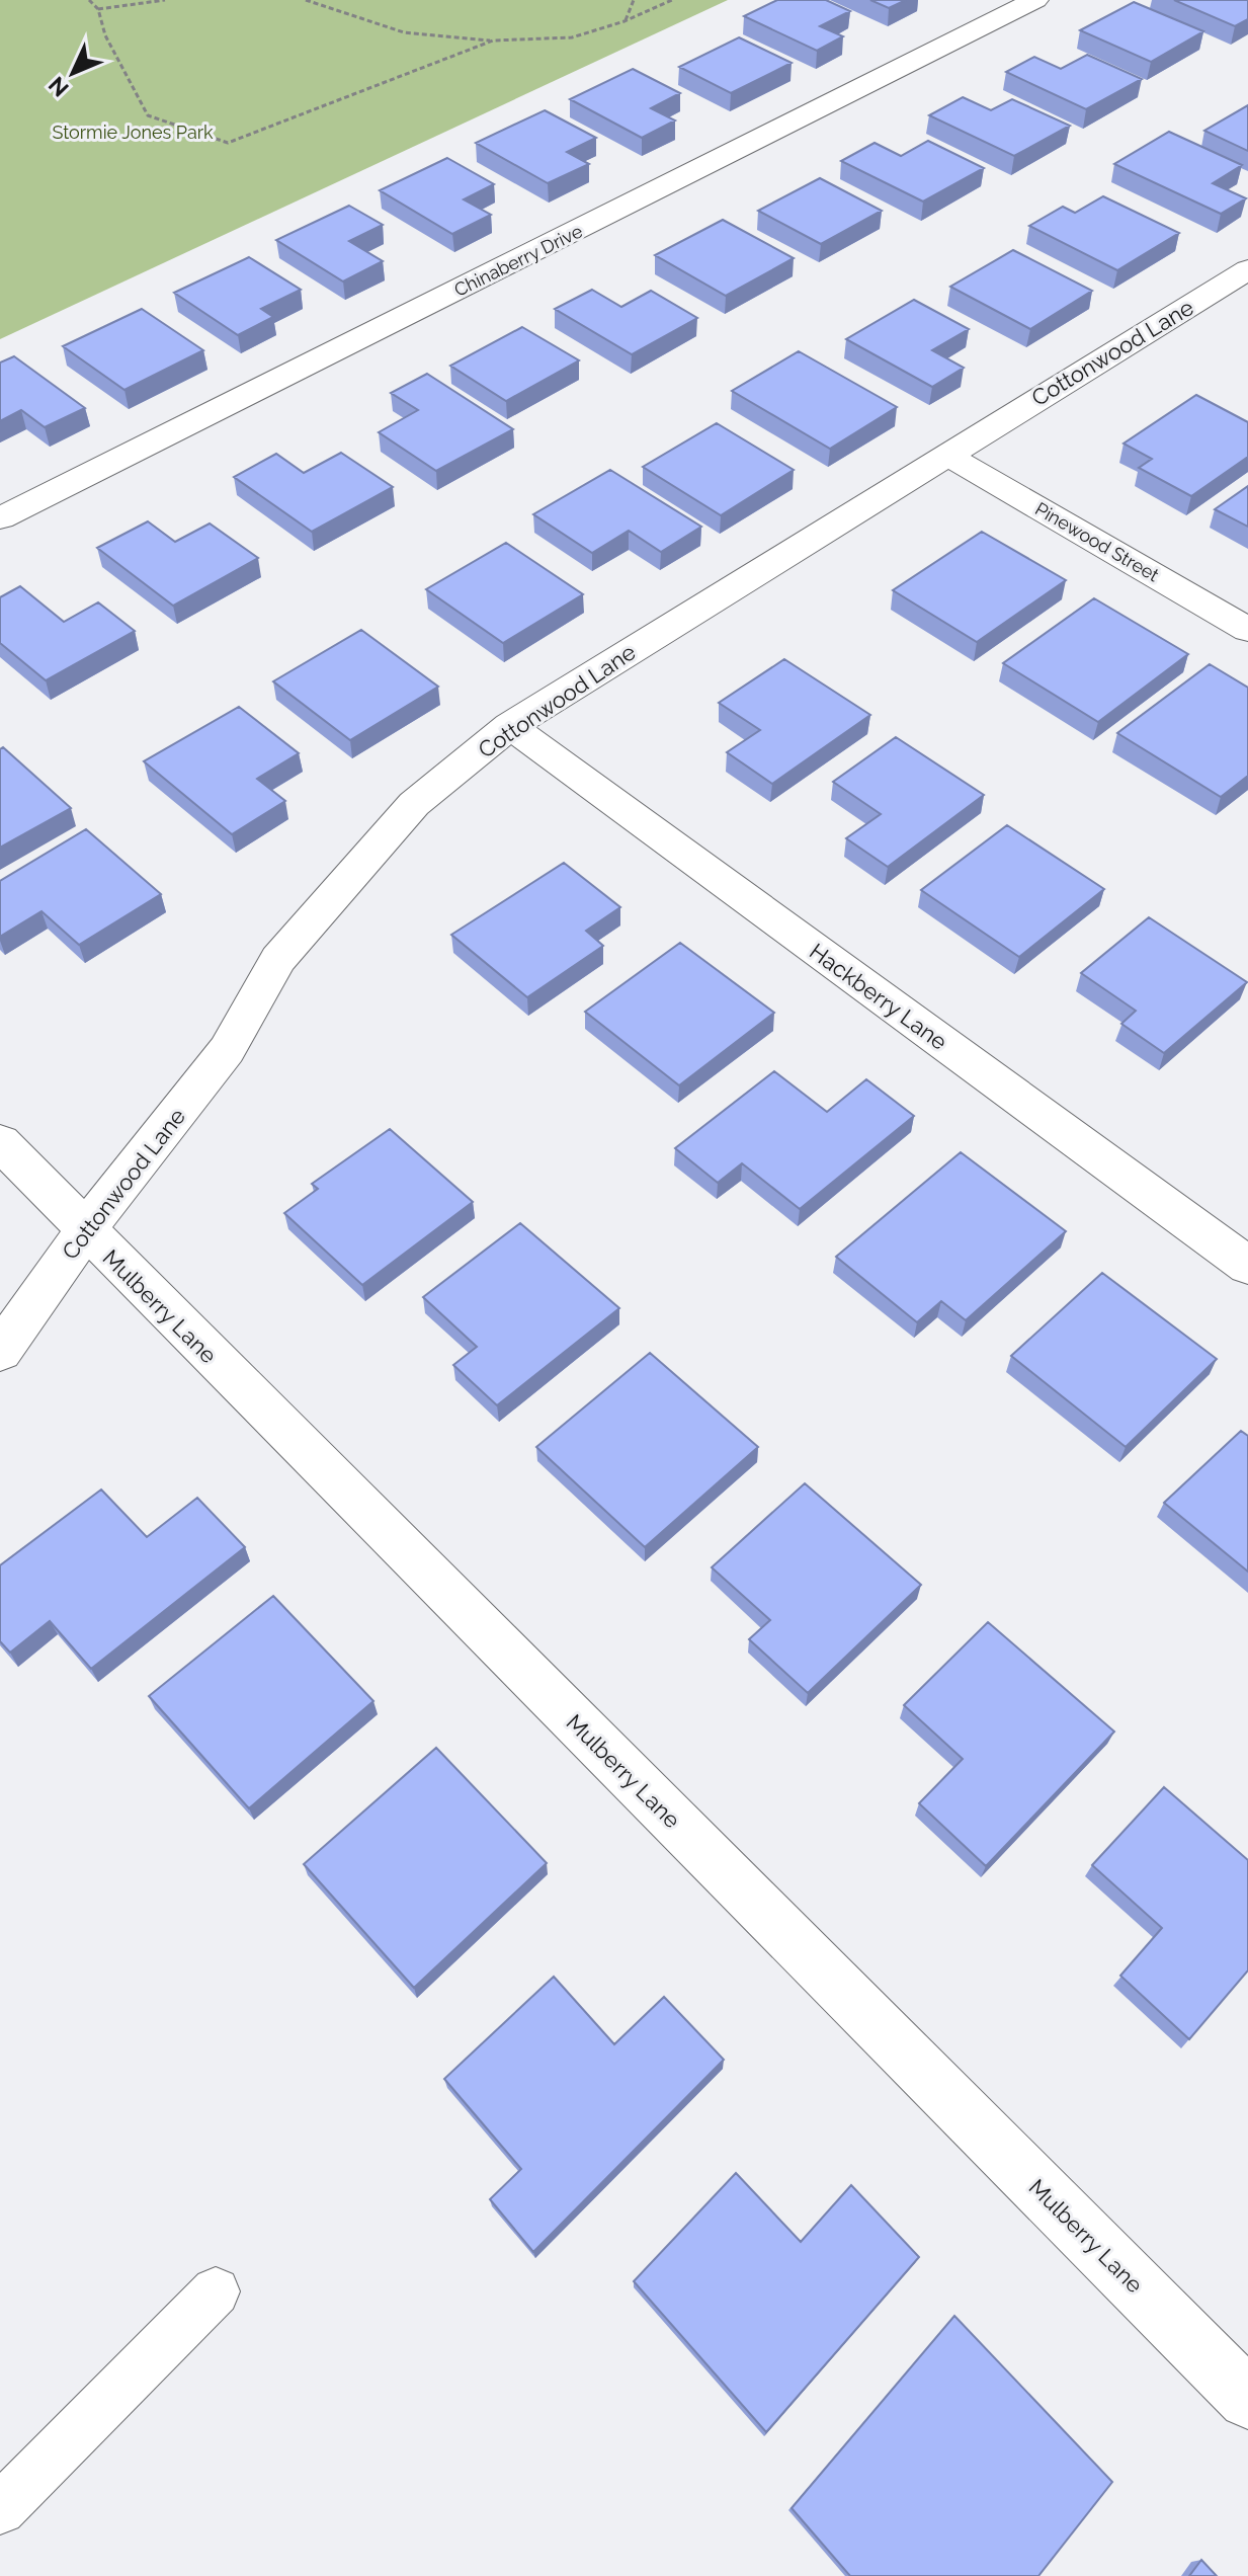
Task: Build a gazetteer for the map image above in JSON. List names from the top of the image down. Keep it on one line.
{"streets":{"street":["Chinaberry Drive","Cottonwood Lane","Pinewood Street","Hackberry Lane","Mulberry Lane"]},"crossings":[["Cottonwood Lane","Pinewood Street"],["Cottonwood Lane","Hackberry Lane"],["Cottonwood Lane","Mulberry Lane"]],"parks":["Stormie Jones Park"],"north":"bottom left"}
